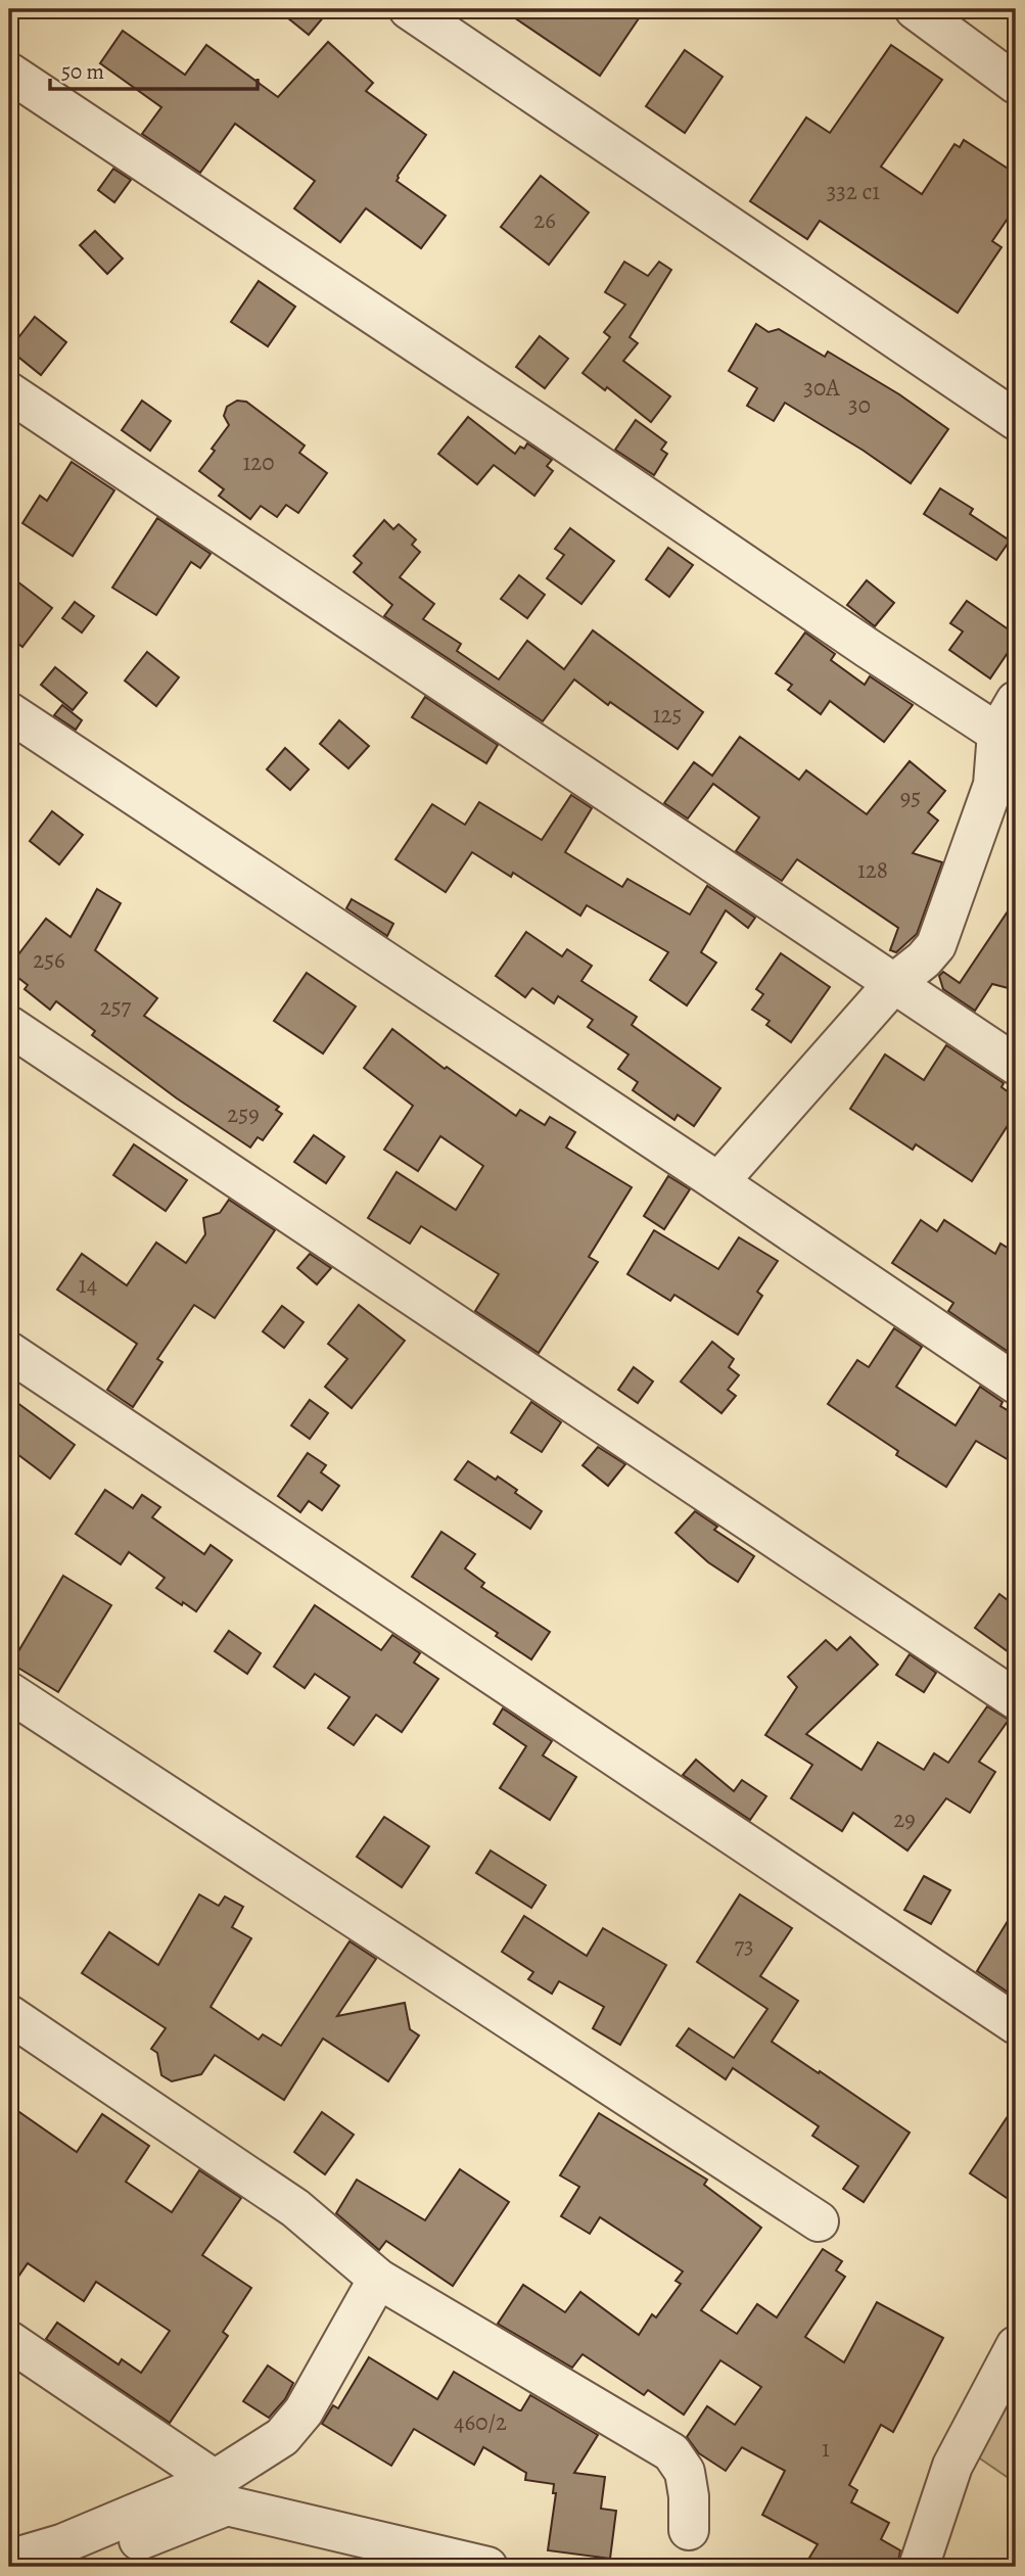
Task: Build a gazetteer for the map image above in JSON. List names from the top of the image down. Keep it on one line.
{"house_numbers":["332 с1","26","30А","30","120","125","95","128","256","257","259","14","29","73","460/2","1"],"scale_bar":"50 m"}
